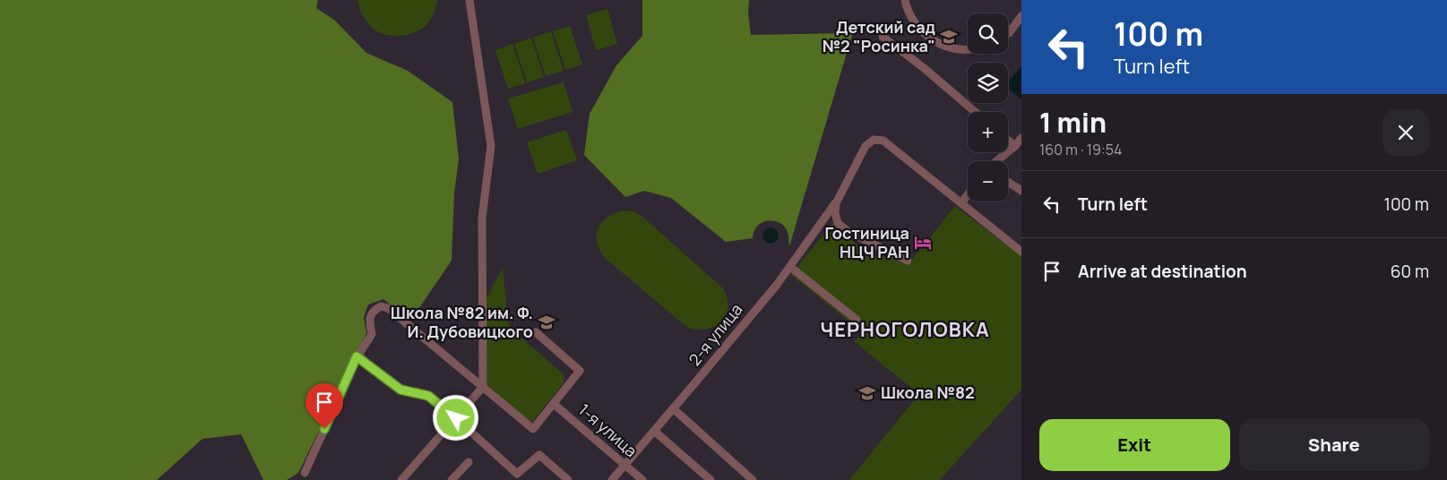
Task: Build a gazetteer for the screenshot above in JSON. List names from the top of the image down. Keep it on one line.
{"streets":{"street":["2-я улица","1-я улица"]},"crossings":[["2-я улица","1-я улица"]],"districts":["ЧЕРНОГОЛОВКА"],"places":{"school or university":["Детский сад №2 \"Росинка\"","Школа №82 им. Ф. И. Дубовицкого","Школа №82"],"hotel":["Гостиница НЦЧ РАН"]},"page":{"turn":["100 m","Turn left"],"map_buttons":["+","−"],"heading":["1 min","160 m · 19:54"],"list":[{"name":"Turn left","value":"100 m"},{"name":"Arrive at destination","value":"60 m"}],"buttons":["Exit","Share"]}}
